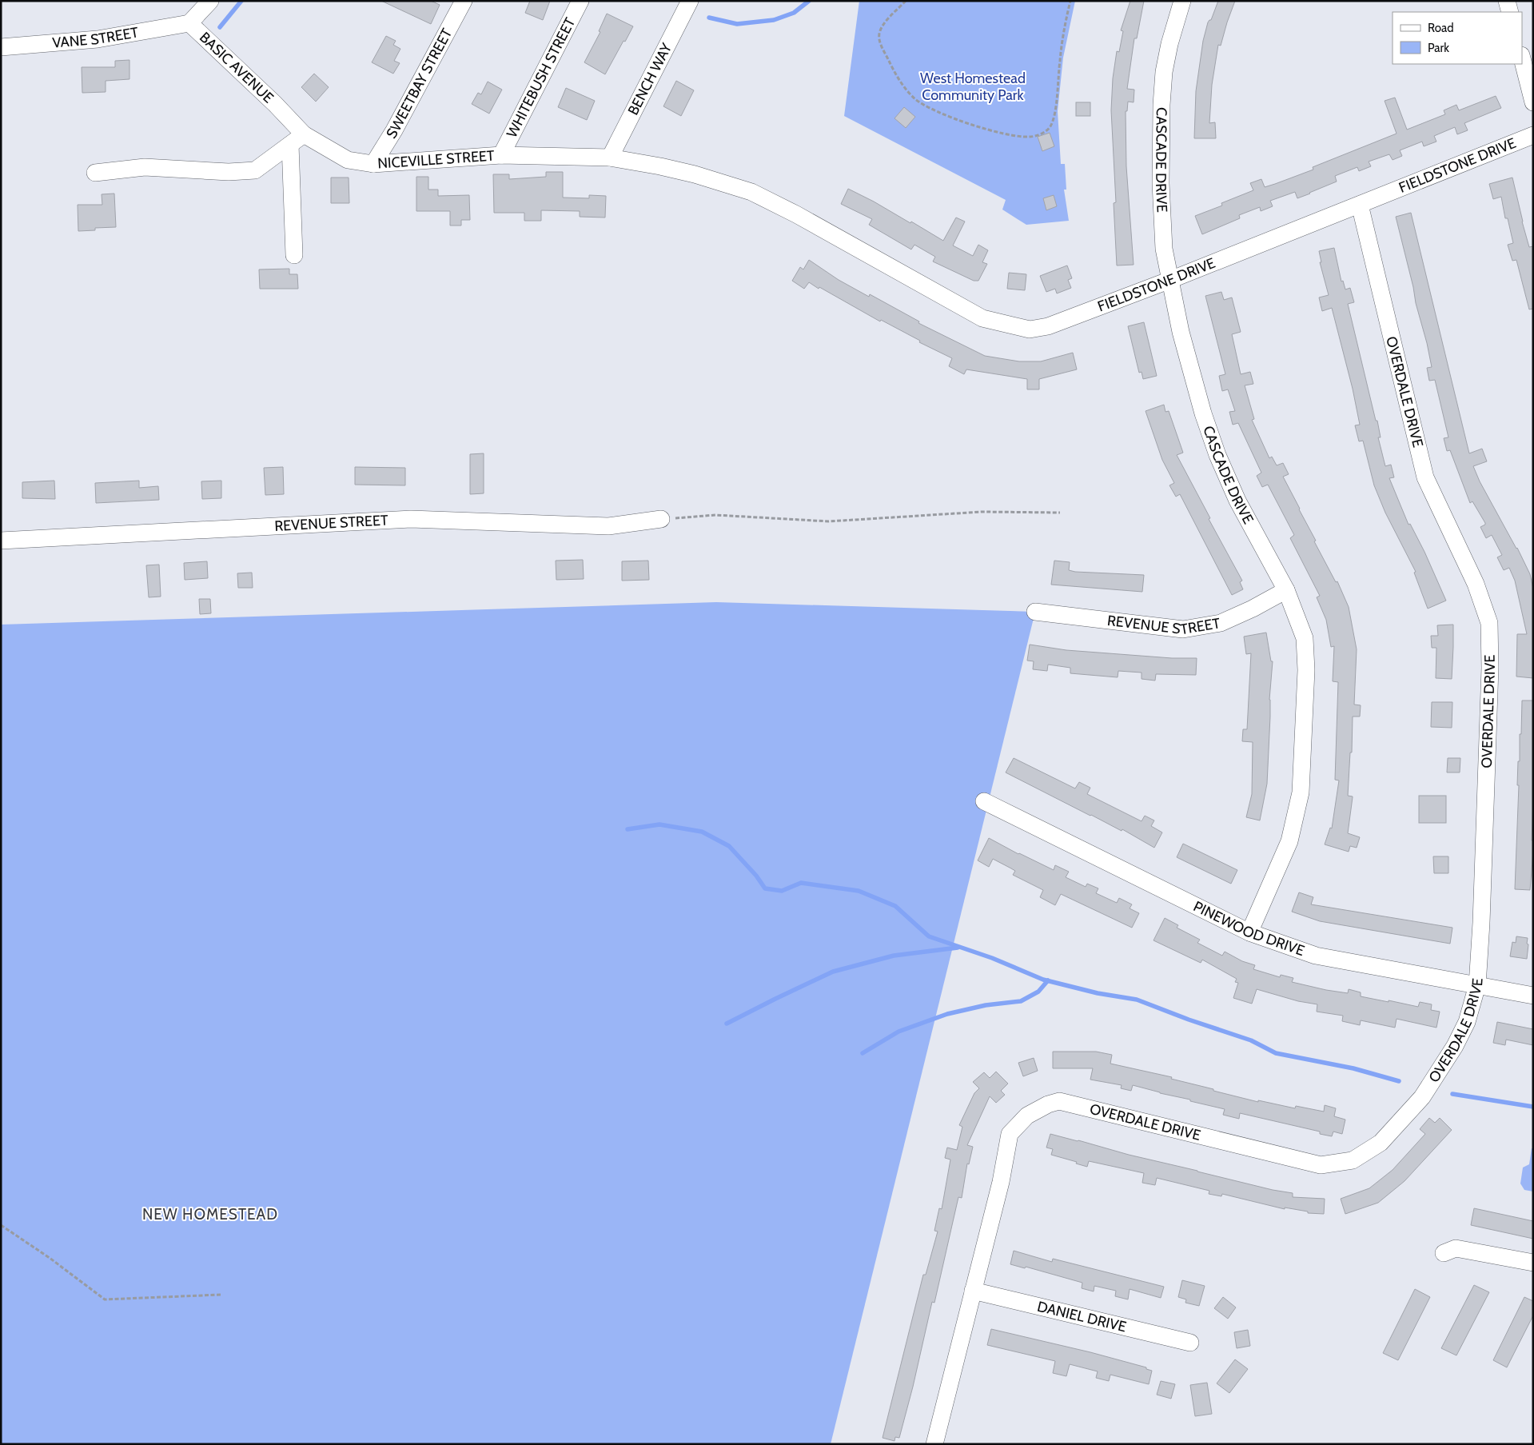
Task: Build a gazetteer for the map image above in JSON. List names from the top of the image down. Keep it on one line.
{"streets":{"street":["VANE STREET","BASIC AVENUE","WHITEBUSH STREET","BENCH WAY","SWEETBAY STREET","NICEVILLE STREET","CASCADE DRIVE","FIELDSTONE DRIVE","OVERDALE DRIVE","REVENUE STREET","PINEWOOD DRIVE","DANIEL DRIVE"]},"crossings":[["VANE STREET","BASIC AVENUE"],["BASIC AVENUE","NICEVILLE STREET"],["WHITEBUSH STREET","NICEVILLE STREET"],["BENCH WAY","NICEVILLE STREET"],["SWEETBAY STREET","NICEVILLE STREET"],["NICEVILLE STREET","FIELDSTONE DRIVE"],["CASCADE DRIVE","FIELDSTONE DRIVE"],["CASCADE DRIVE","REVENUE STREET"],["CASCADE DRIVE","PINEWOOD DRIVE"],["FIELDSTONE DRIVE","OVERDALE DRIVE"],["OVERDALE DRIVE","PINEWOOD DRIVE"],["OVERDALE DRIVE","DANIEL DRIVE"]],"districts":["NEW HOMESTEAD"],"parks":["West Homestead Community Park"],"legend":["Road","Park"]}
